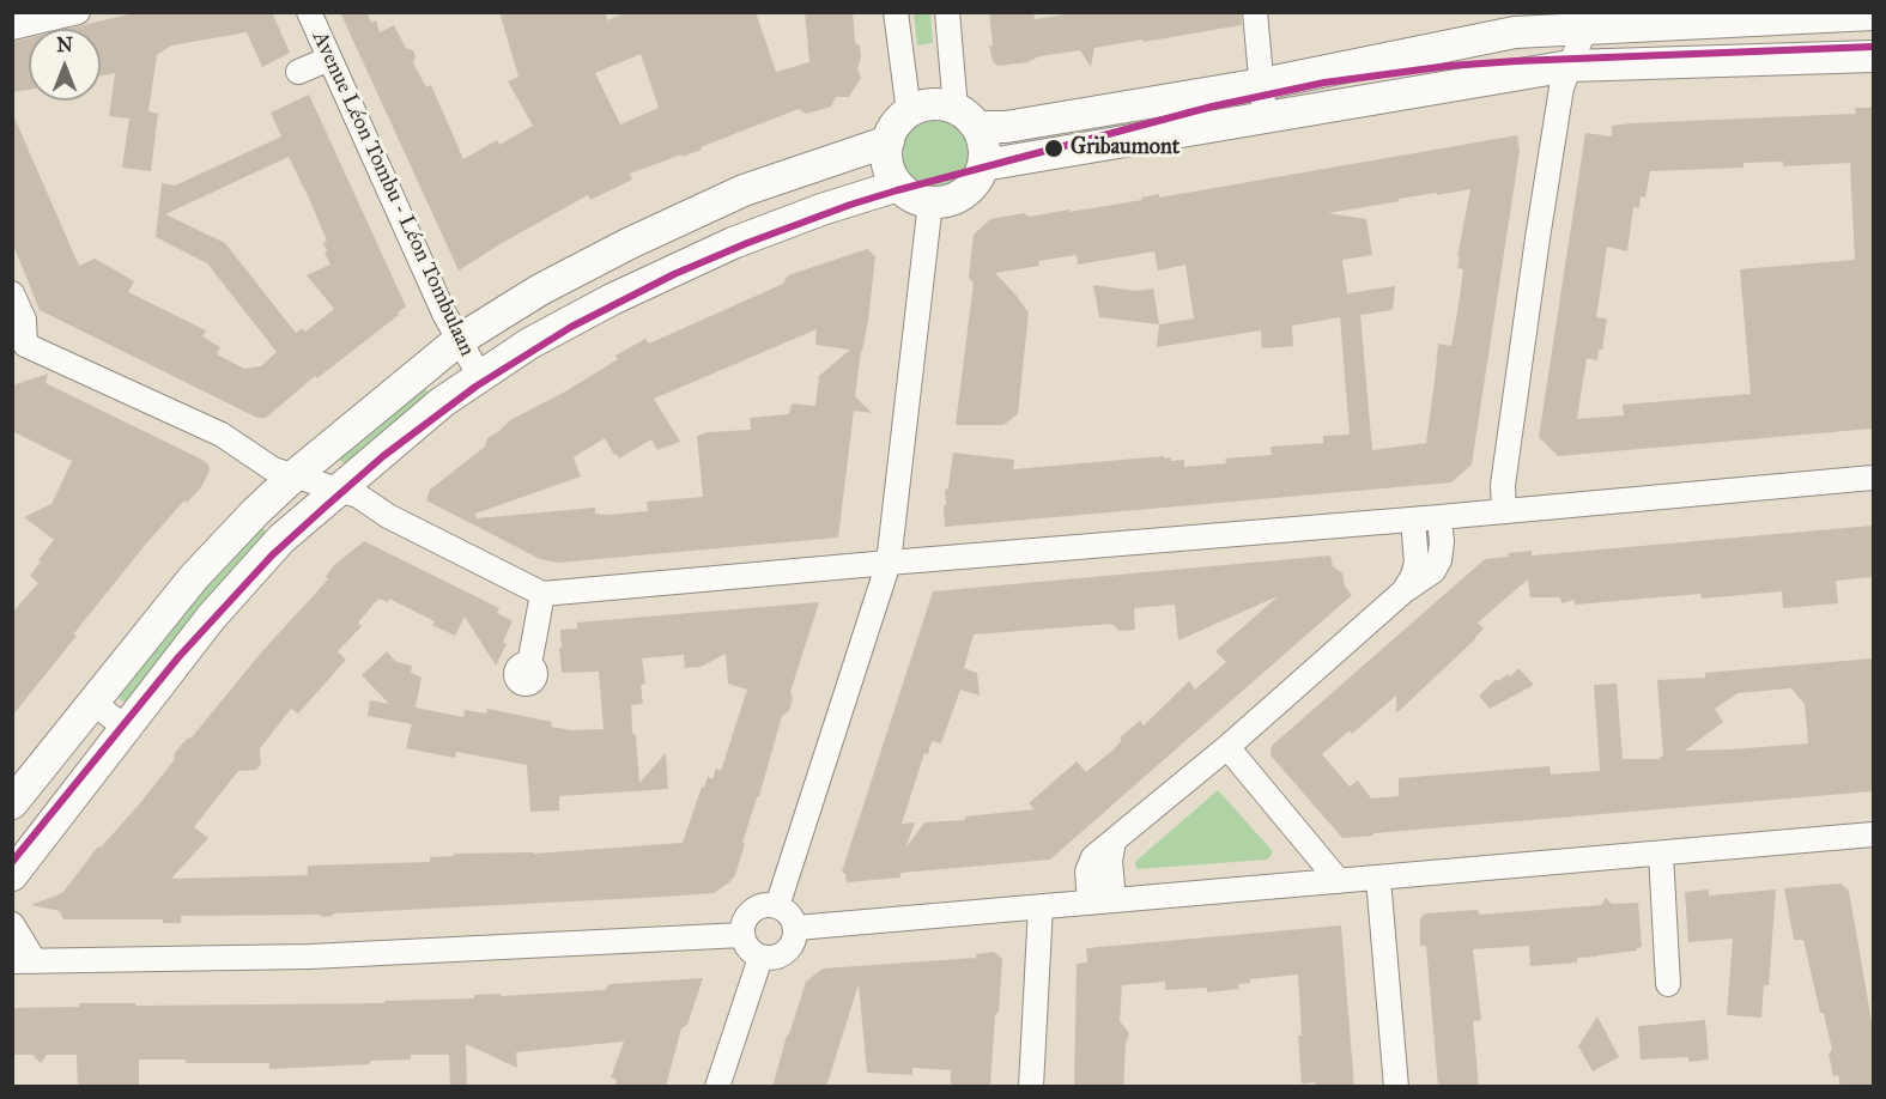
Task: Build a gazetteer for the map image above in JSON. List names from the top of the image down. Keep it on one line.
{"streets":{"street":["Avenue Léon Tombu - Léon Tombulaan"]},"places":["Gribaumont"],"north":"top"}
